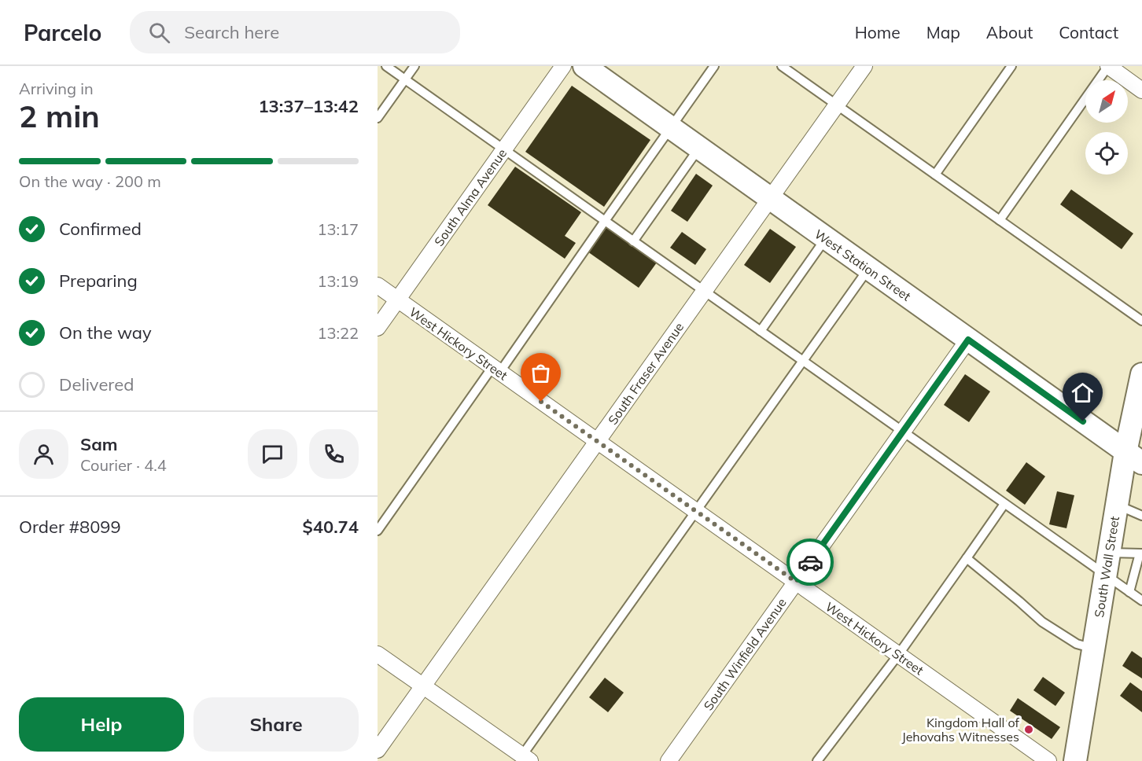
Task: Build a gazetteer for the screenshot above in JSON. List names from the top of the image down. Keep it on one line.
{"streets":{"main road":["West Station Street","South Wall Street"],"street":["South Alma Avenue","West Hickory Street","South Fraser Avenue","South Winfield Avenue"]},"crossings":[["South Alma Avenue","West Hickory Street"],["West Station Street","South Fraser Avenue"],["West Station Street","South Wall Street"],["West Station Street","South Winfield Avenue"],["West Hickory Street","South Fraser Avenue"],["West Hickory Street","South Winfield Avenue"]],"places":["Kingdom Hall of Jehovahs Witnesses"],"north":"top right","page":{"header":"Parcelo","search":"Search here","nav":["Home","Map","About","Contact"],"heading":["2 min","Arriving in","13:37–13:42"],"panel":["Sam","Courier · 4.4","Order #8099","$40.74"],"bar":"On the way · 200 m","list":[["Confirmed","13:17"],["Preparing","13:19"],["On the way","13:22"],"Delivered"],"buttons":["Help","Share"]}}
